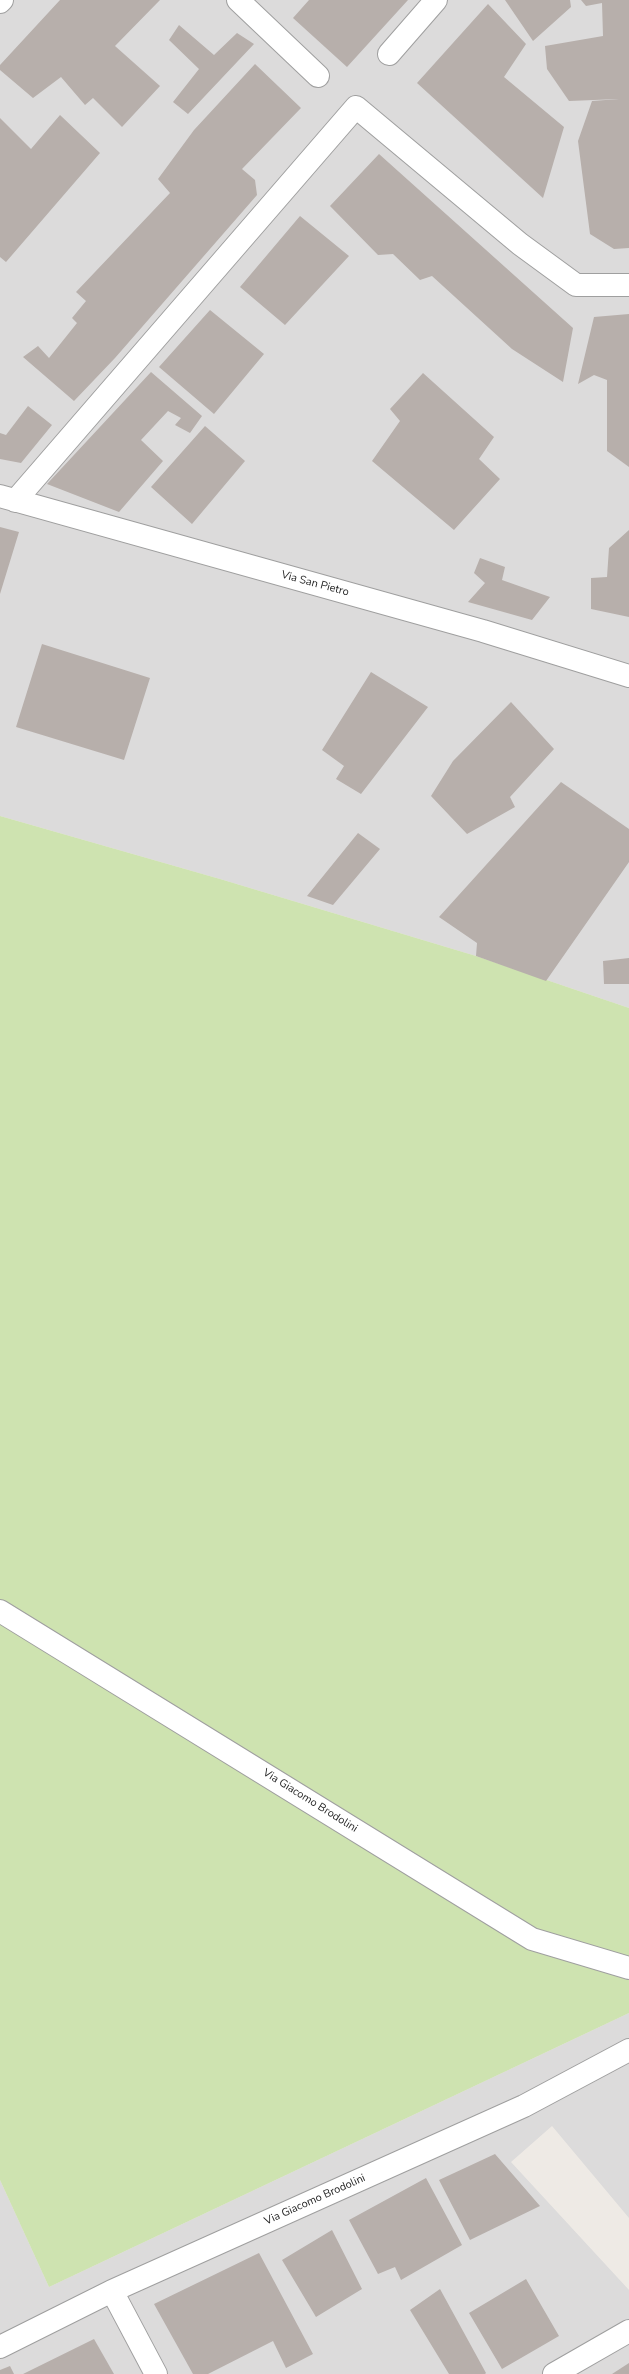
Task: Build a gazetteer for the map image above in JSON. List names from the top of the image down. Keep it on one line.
{"streets":{"street":["Via San Pietro","Via Giacomo Brodolini"]}}
